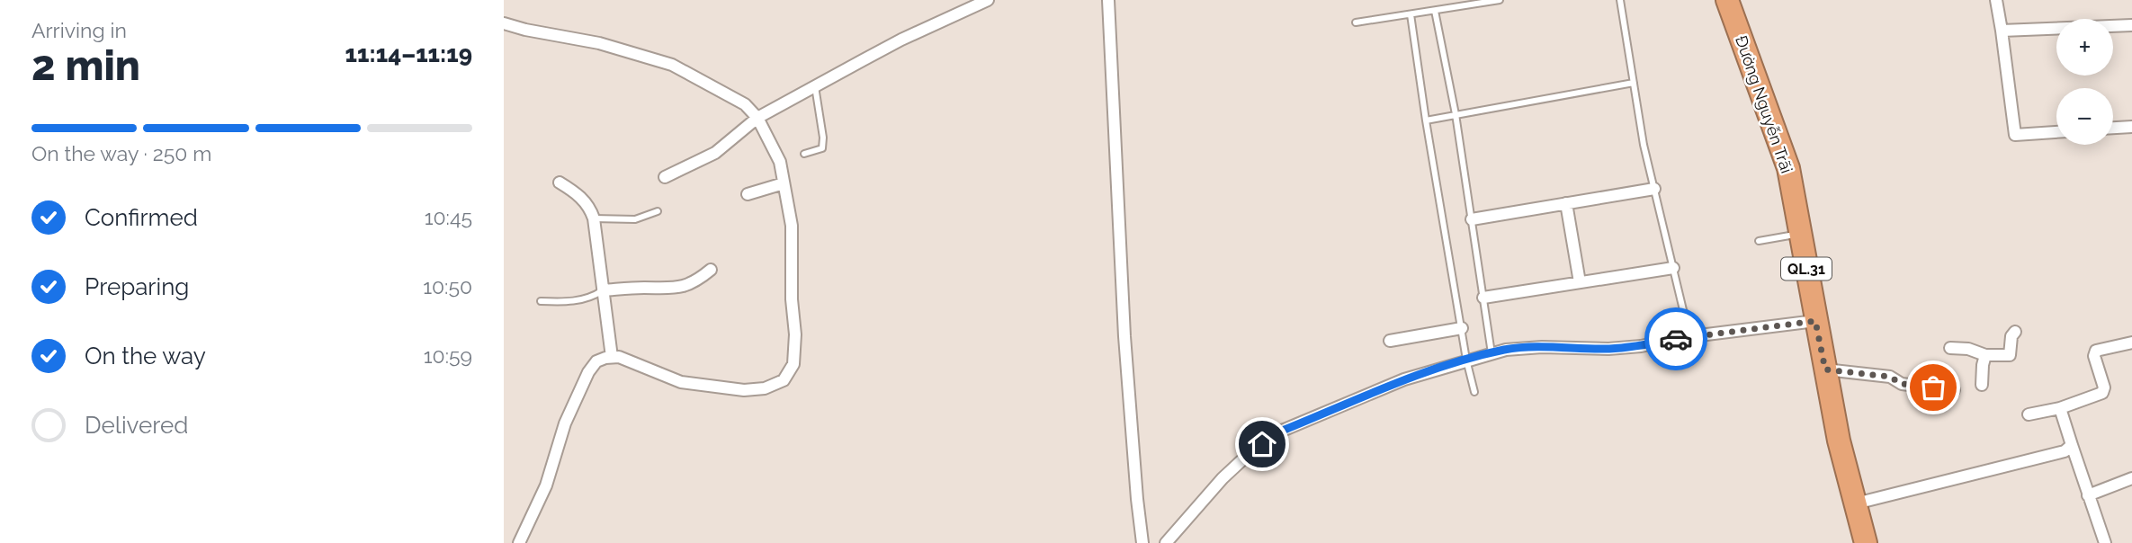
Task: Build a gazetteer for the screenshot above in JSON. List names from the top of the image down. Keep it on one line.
{"streets":{"highway":["Đường Nguyễn Trãi","QL.31"]},"page":{"heading":["2 min","Arriving in","11:14–11:19"],"map_buttons":["+","−"],"bar":"On the way · 250 m","list":[["Confirmed","10:45"],["Preparing","10:50"],["On the way","10:59"],"Delivered"]}}
